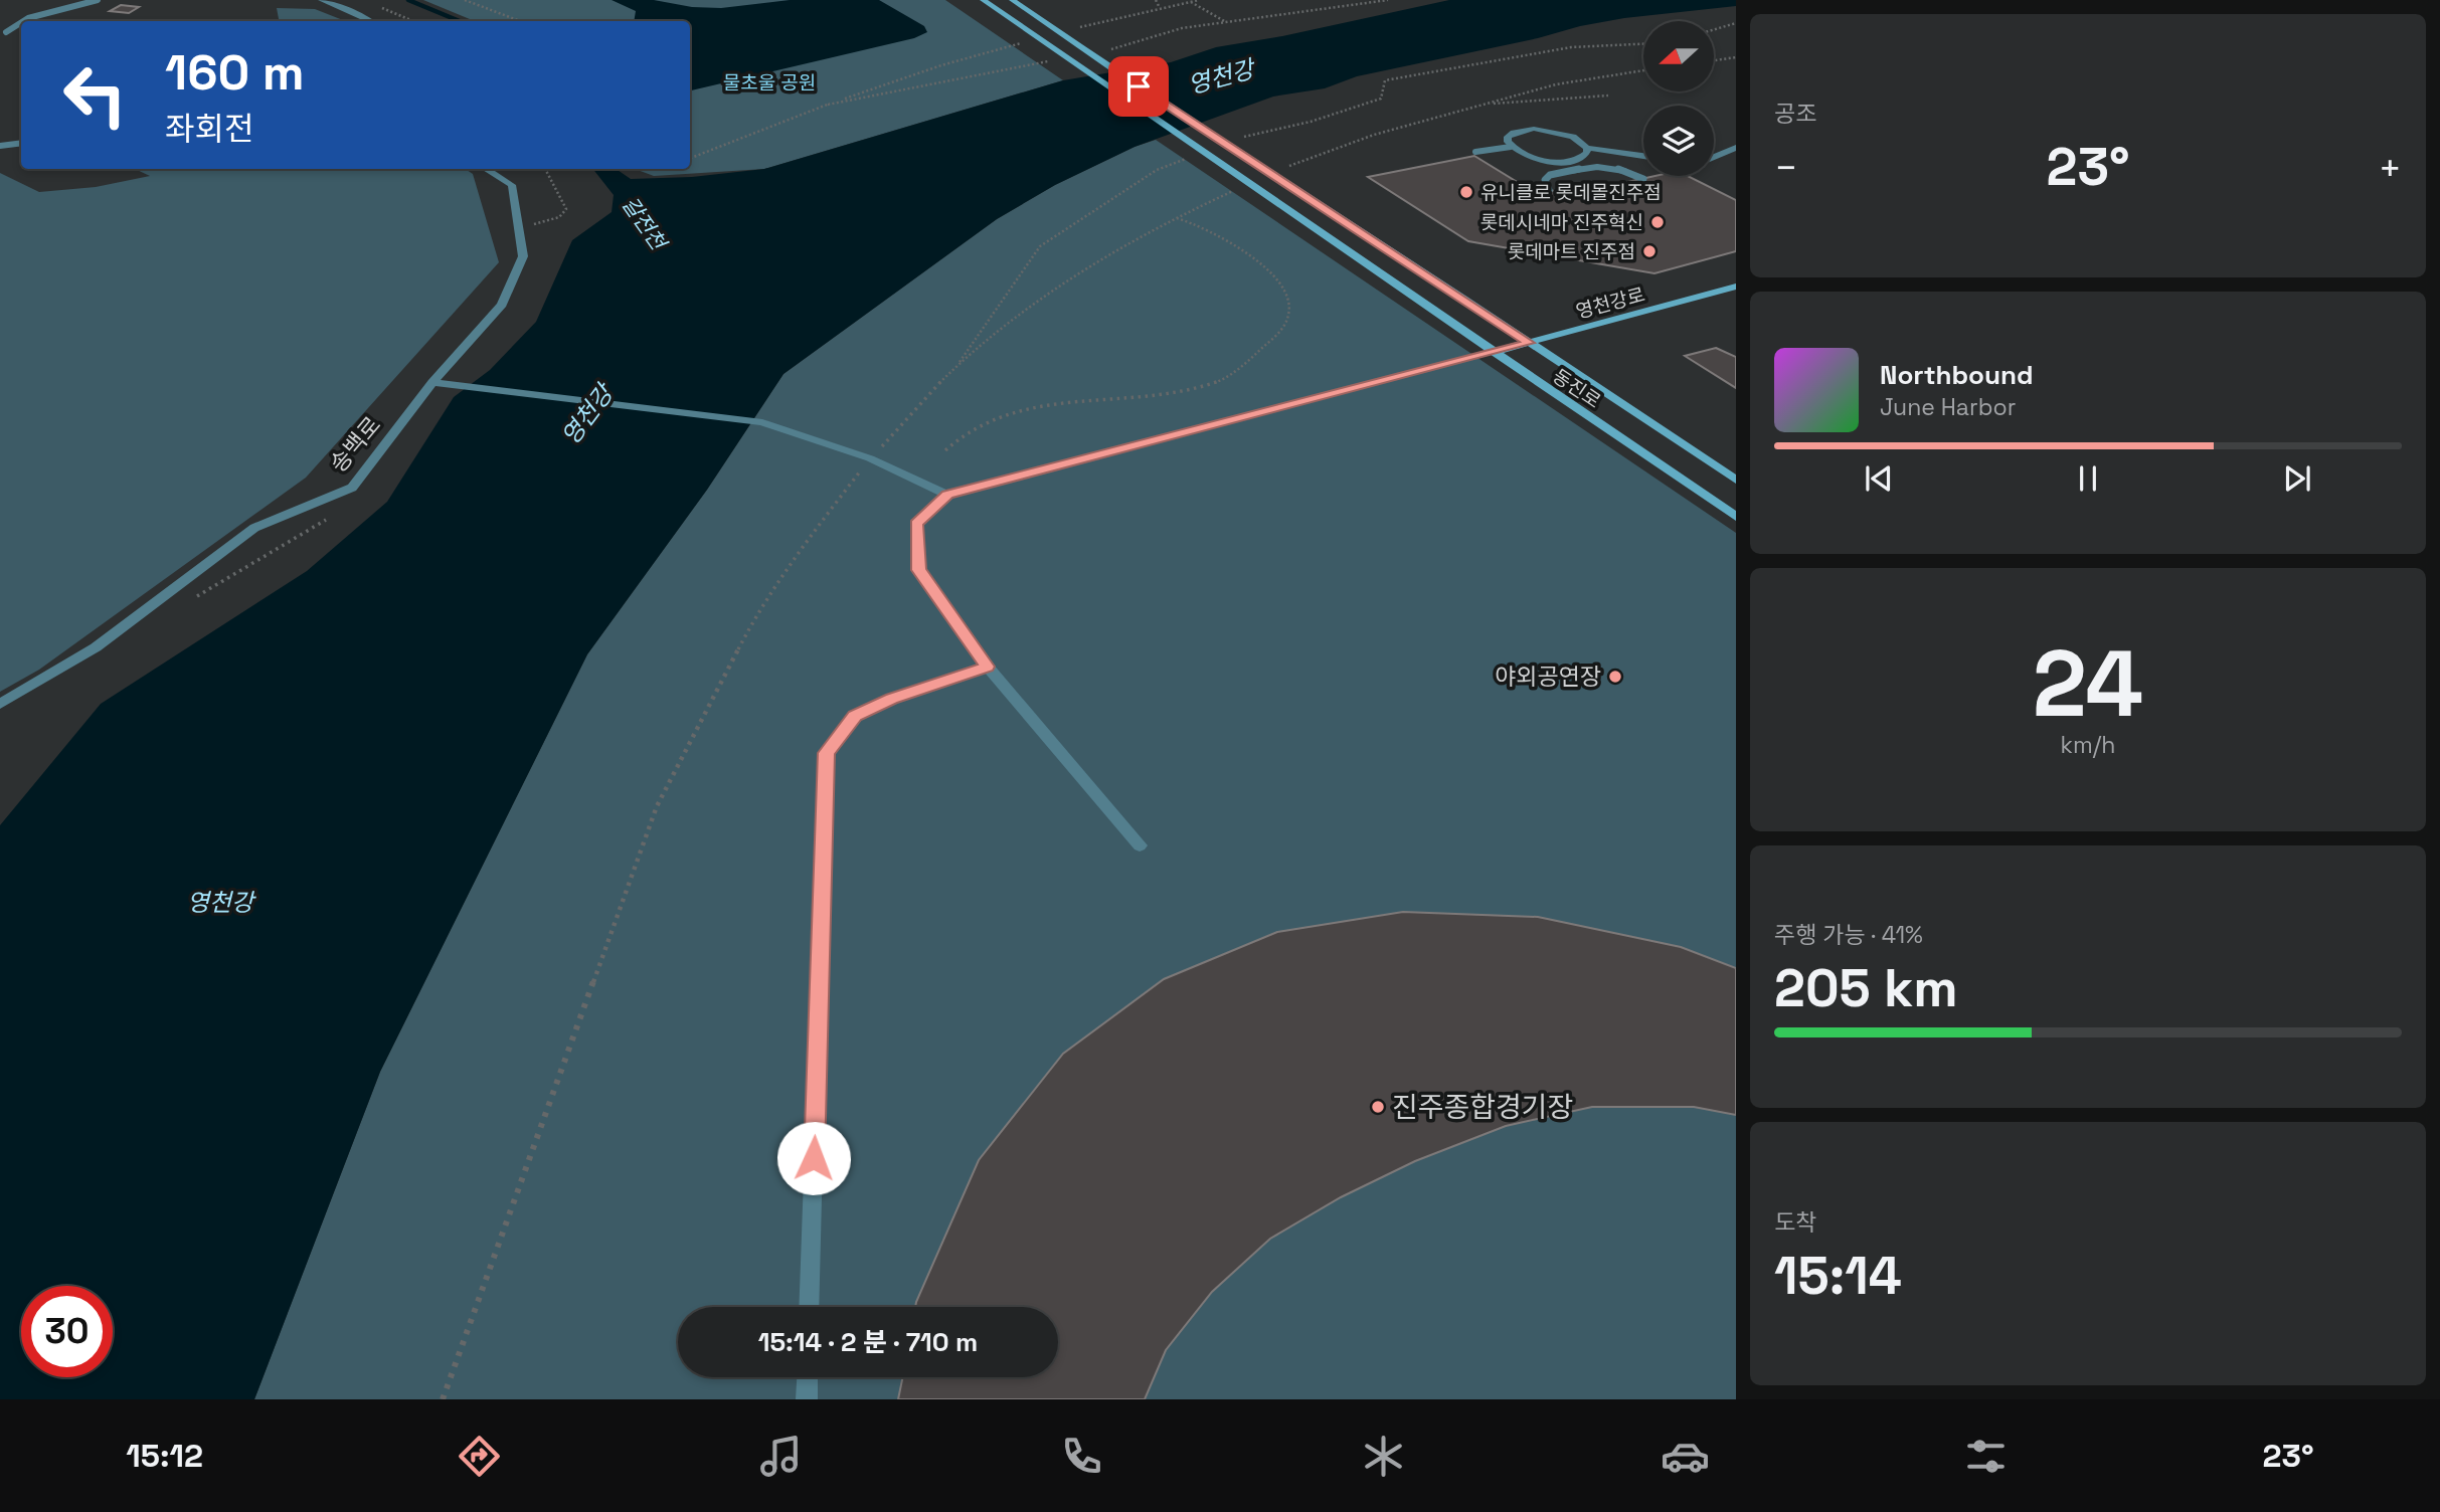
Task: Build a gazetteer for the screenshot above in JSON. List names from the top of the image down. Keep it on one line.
{"streets":{"street":["영천강로","동진로","송백로"]},"crossings":[["영천강로","동진로"]],"water":["영천강","갈전천"],"parks":["물초울 공원"],"places":["유니클로 롯데몰진주점","롯데시네마 진주혁신","롯데마트 진주점","야외공연장","진주종합경기장"],"north":"left","page":{"tile":["공조",["24","km/h"],["주행 가능 · 41%","205 km"],["도착","15:14"]],"turn":["160 m","좌회전"],"heat":["−","23°","+"],"song":["Northbound","June Harbor"],"limit":"30","trip":"15:14 · 2 분 · 710 m","tabs":["15:12","23°"]}}
